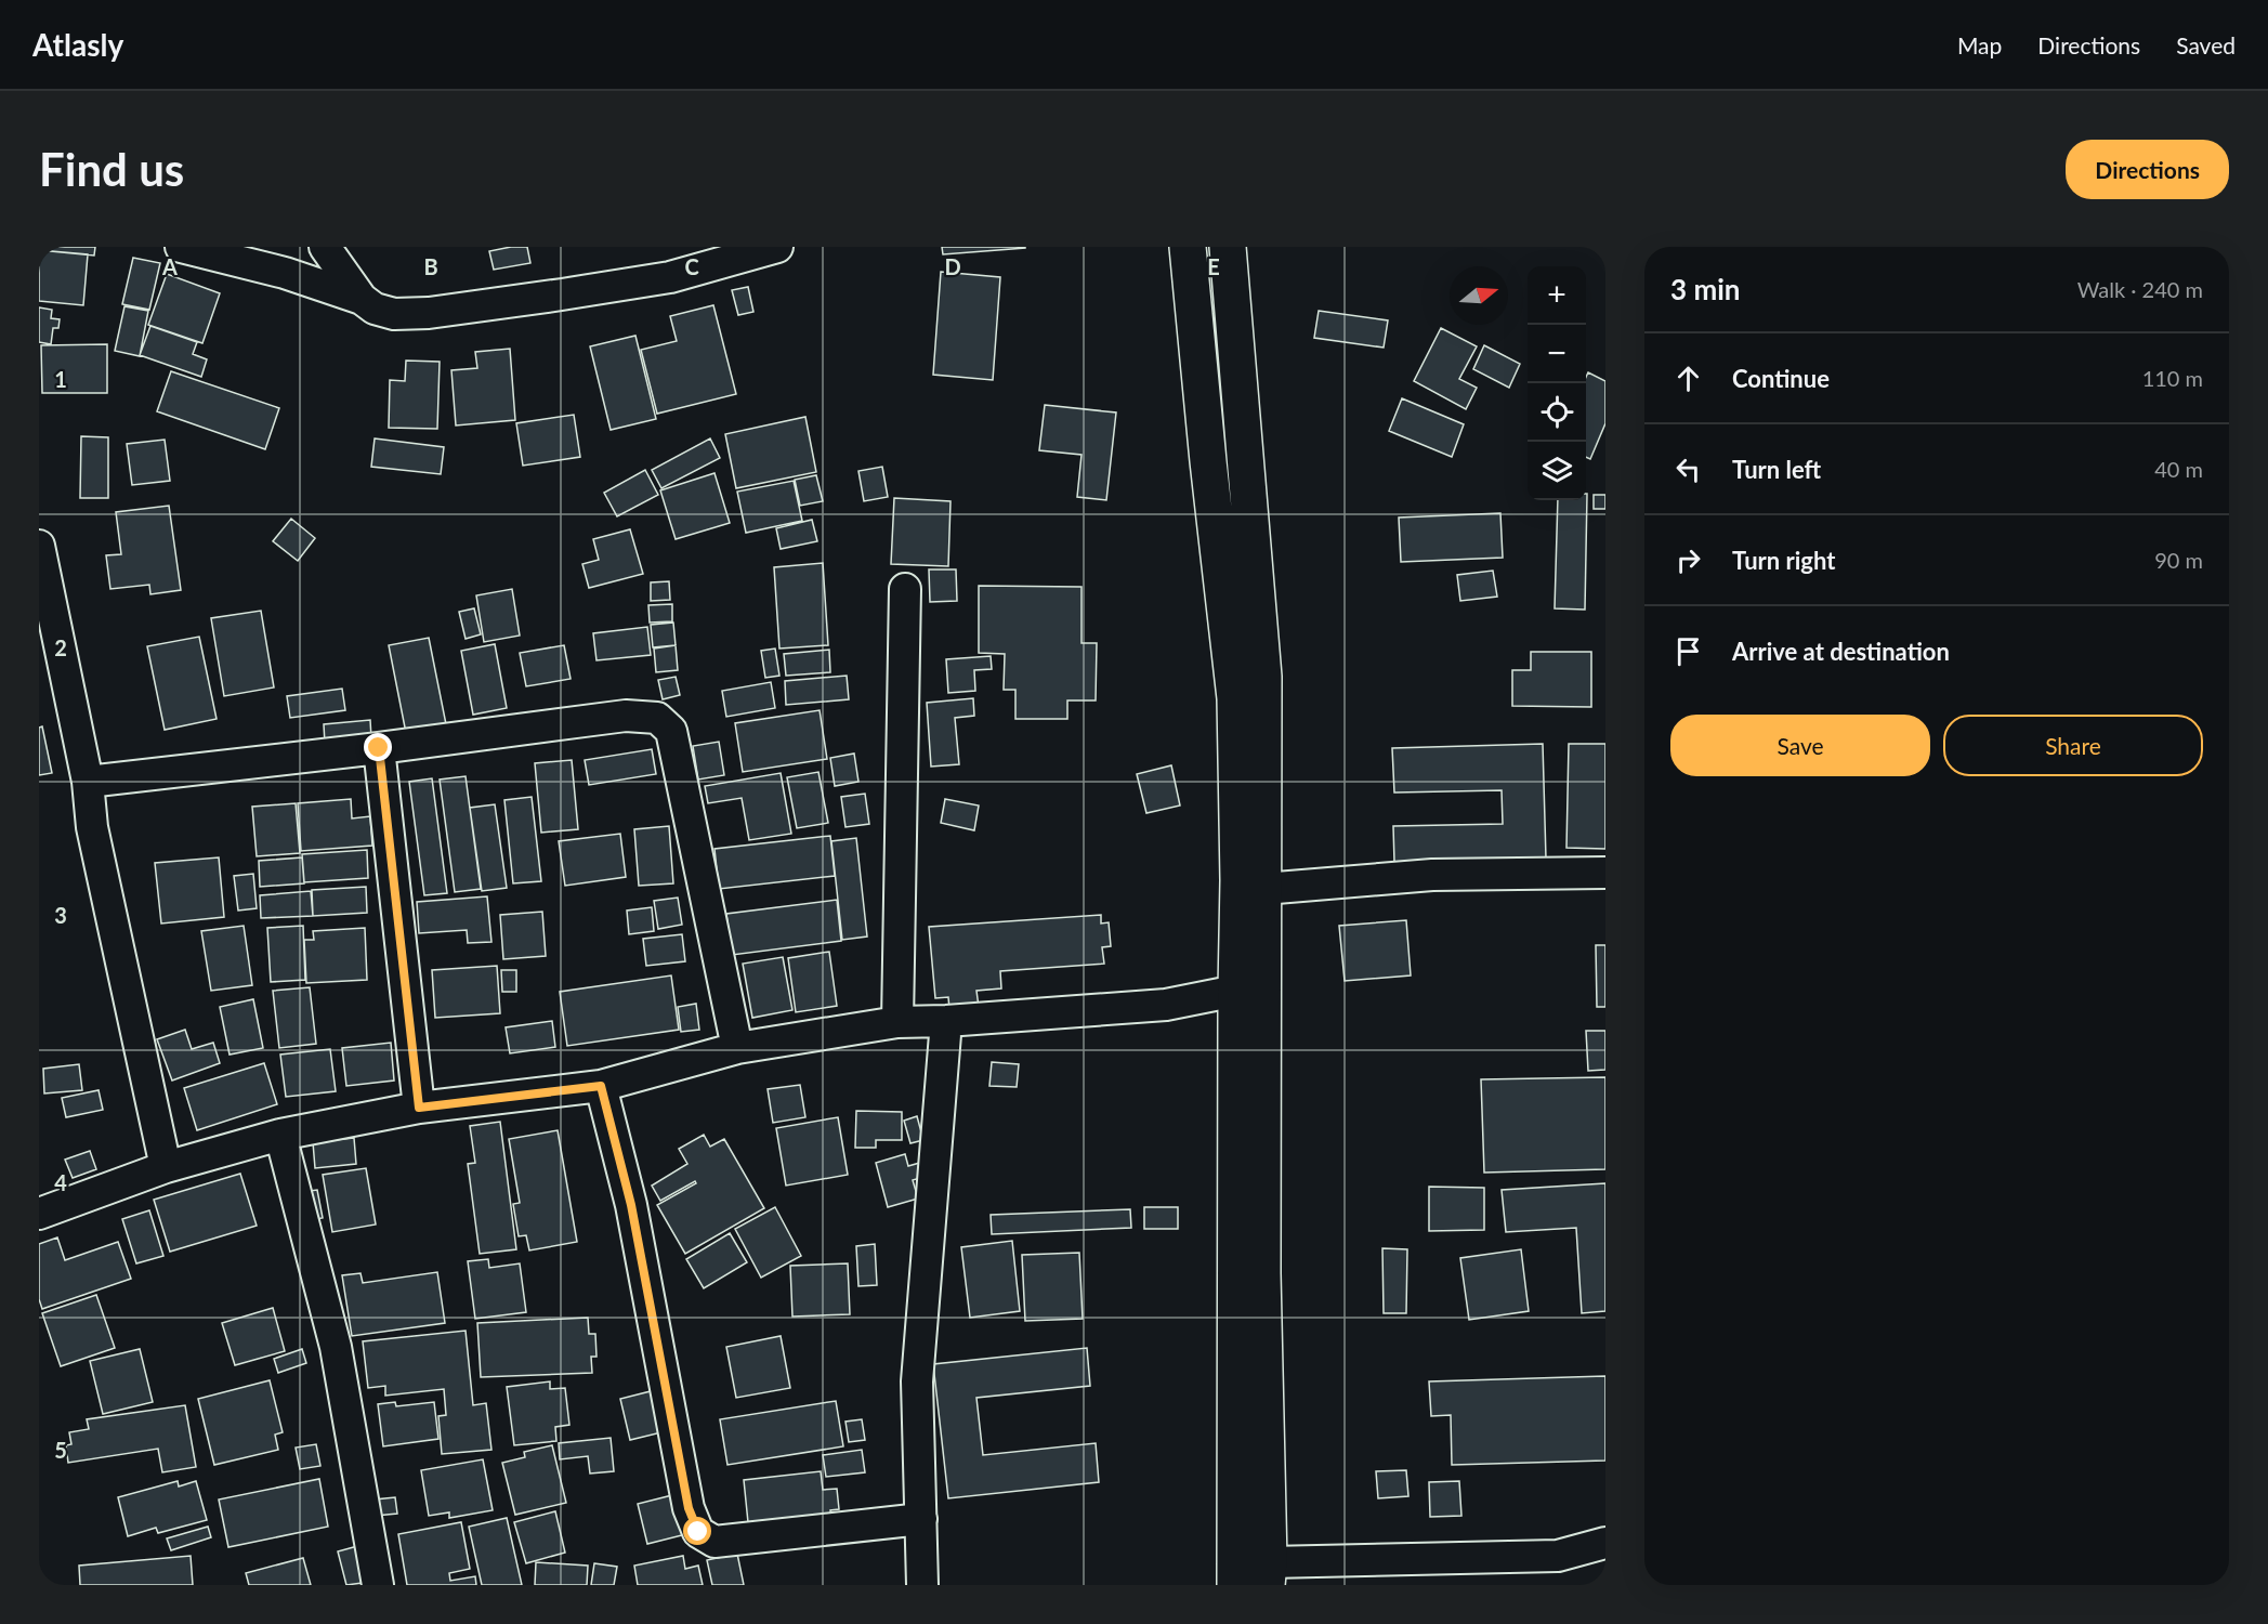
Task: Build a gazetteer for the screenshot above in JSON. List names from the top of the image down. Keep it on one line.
{"north":"right","page":{"header":"Atlasly","nav":["Map","Directions","Saved"],"buttons":["Directions",["Save","Share"]],"title":"Find us","heading":["3 min","Walk · 240 m"],"map_buttons":["+","−"],"list":[["Continue","110 m"],["Turn left","40 m"],["Turn right","90 m"],"Arrive at destination"]},"grid":{"columns":["A","B","C","D","E"],"rows":["1","2","3","4","5"]}}
